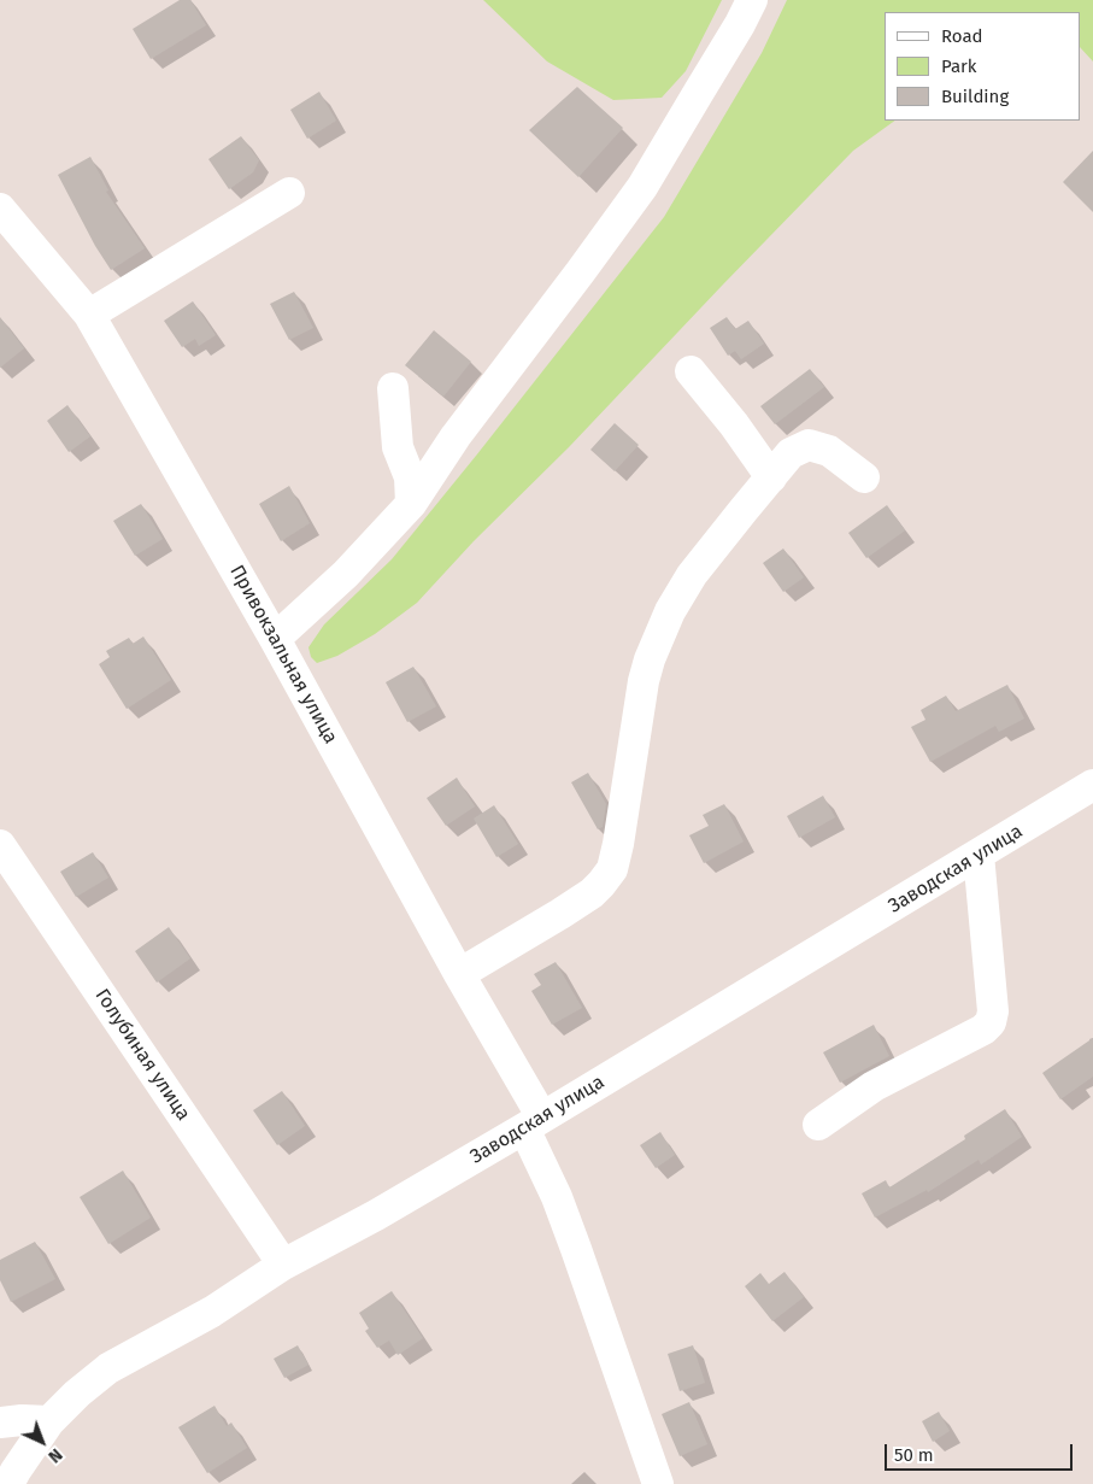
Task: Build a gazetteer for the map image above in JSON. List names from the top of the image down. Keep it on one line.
{"streets":{"street":["Привокзальная улица","Заводская улица","Голубиная улица"]},"crossings":[["Привокзальная улица","Заводская улица"],["Заводская улица","Голубиная улица"]],"legend":["Road","Park","Building"],"scale_bar":"50 m","north":"bottom right"}
